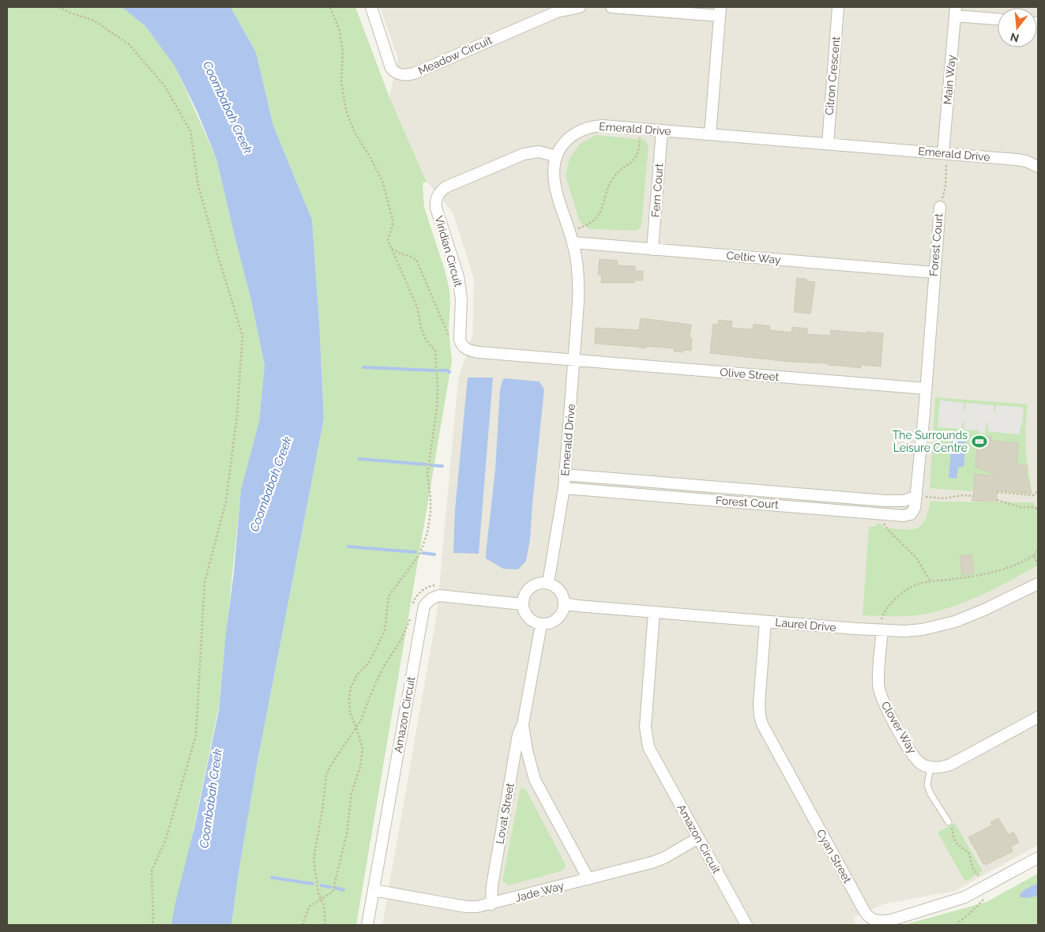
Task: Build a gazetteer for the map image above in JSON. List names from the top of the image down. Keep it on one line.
{"streets":{"street":["Meadow Circuit","Citron Crescent","Main Way","Emerald Drive","Fern Court","Forest Court","Viridian Circuit","Celtic Way","Olive Street","Laurel Drive","Amazon Circuit","Clover Way","Lovat Street","Cyan Street","Jade Way"]},"crossings":[["Citron Crescent","Emerald Drive"],["Main Way","Emerald Drive"],["Emerald Drive","Fern Court"],["Emerald Drive","Forest Court"],["Emerald Drive","Viridian Circuit"],["Emerald Drive","Celtic Way"],["Emerald Drive","Olive Street"],["Emerald Drive","Laurel Drive"],["Emerald Drive","Amazon Circuit"],["Emerald Drive","Lovat Street"],["Fern Court","Celtic Way"],["Forest Court","Celtic Way"],["Forest Court","Olive Street"],["Viridian Circuit","Olive Street"],["Laurel Drive","Amazon Circuit"],["Laurel Drive","Clover Way"],["Laurel Drive","Lovat Street"],["Laurel Drive","Cyan Street"],["Amazon Circuit","Lovat Street"],["Amazon Circuit","Jade Way"],["Lovat Street","Jade Way"]],"water":["Coombabah Creek"],"places":{"sports":["The Surrounds Leisure Centre"]},"north":"bottom"}
